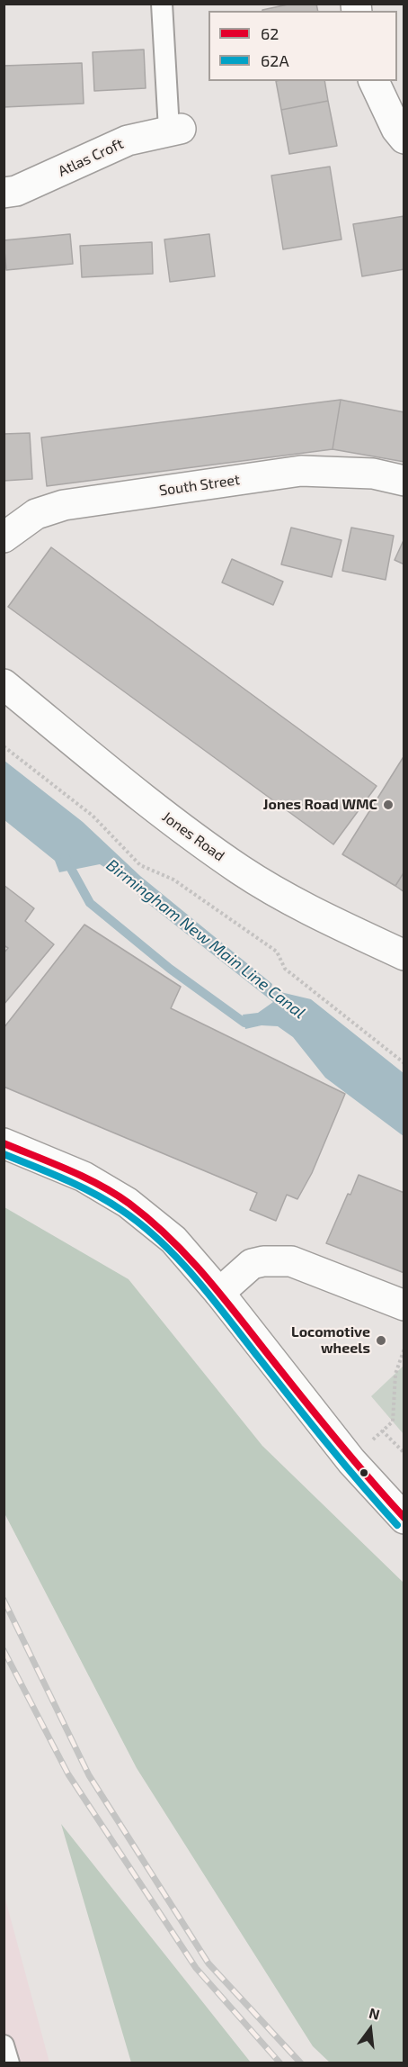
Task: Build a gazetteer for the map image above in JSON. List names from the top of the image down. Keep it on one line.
{"streets":{"street":["Atlas Croft","South Street","Jones Road"]},"water":["Birmingham New Main Line Canal"],"places":["Jones Road WMC","Locomotive wheels"],"lines":["transit line 62","transit line 62A"],"legend":["62","62A"],"north":"top"}
